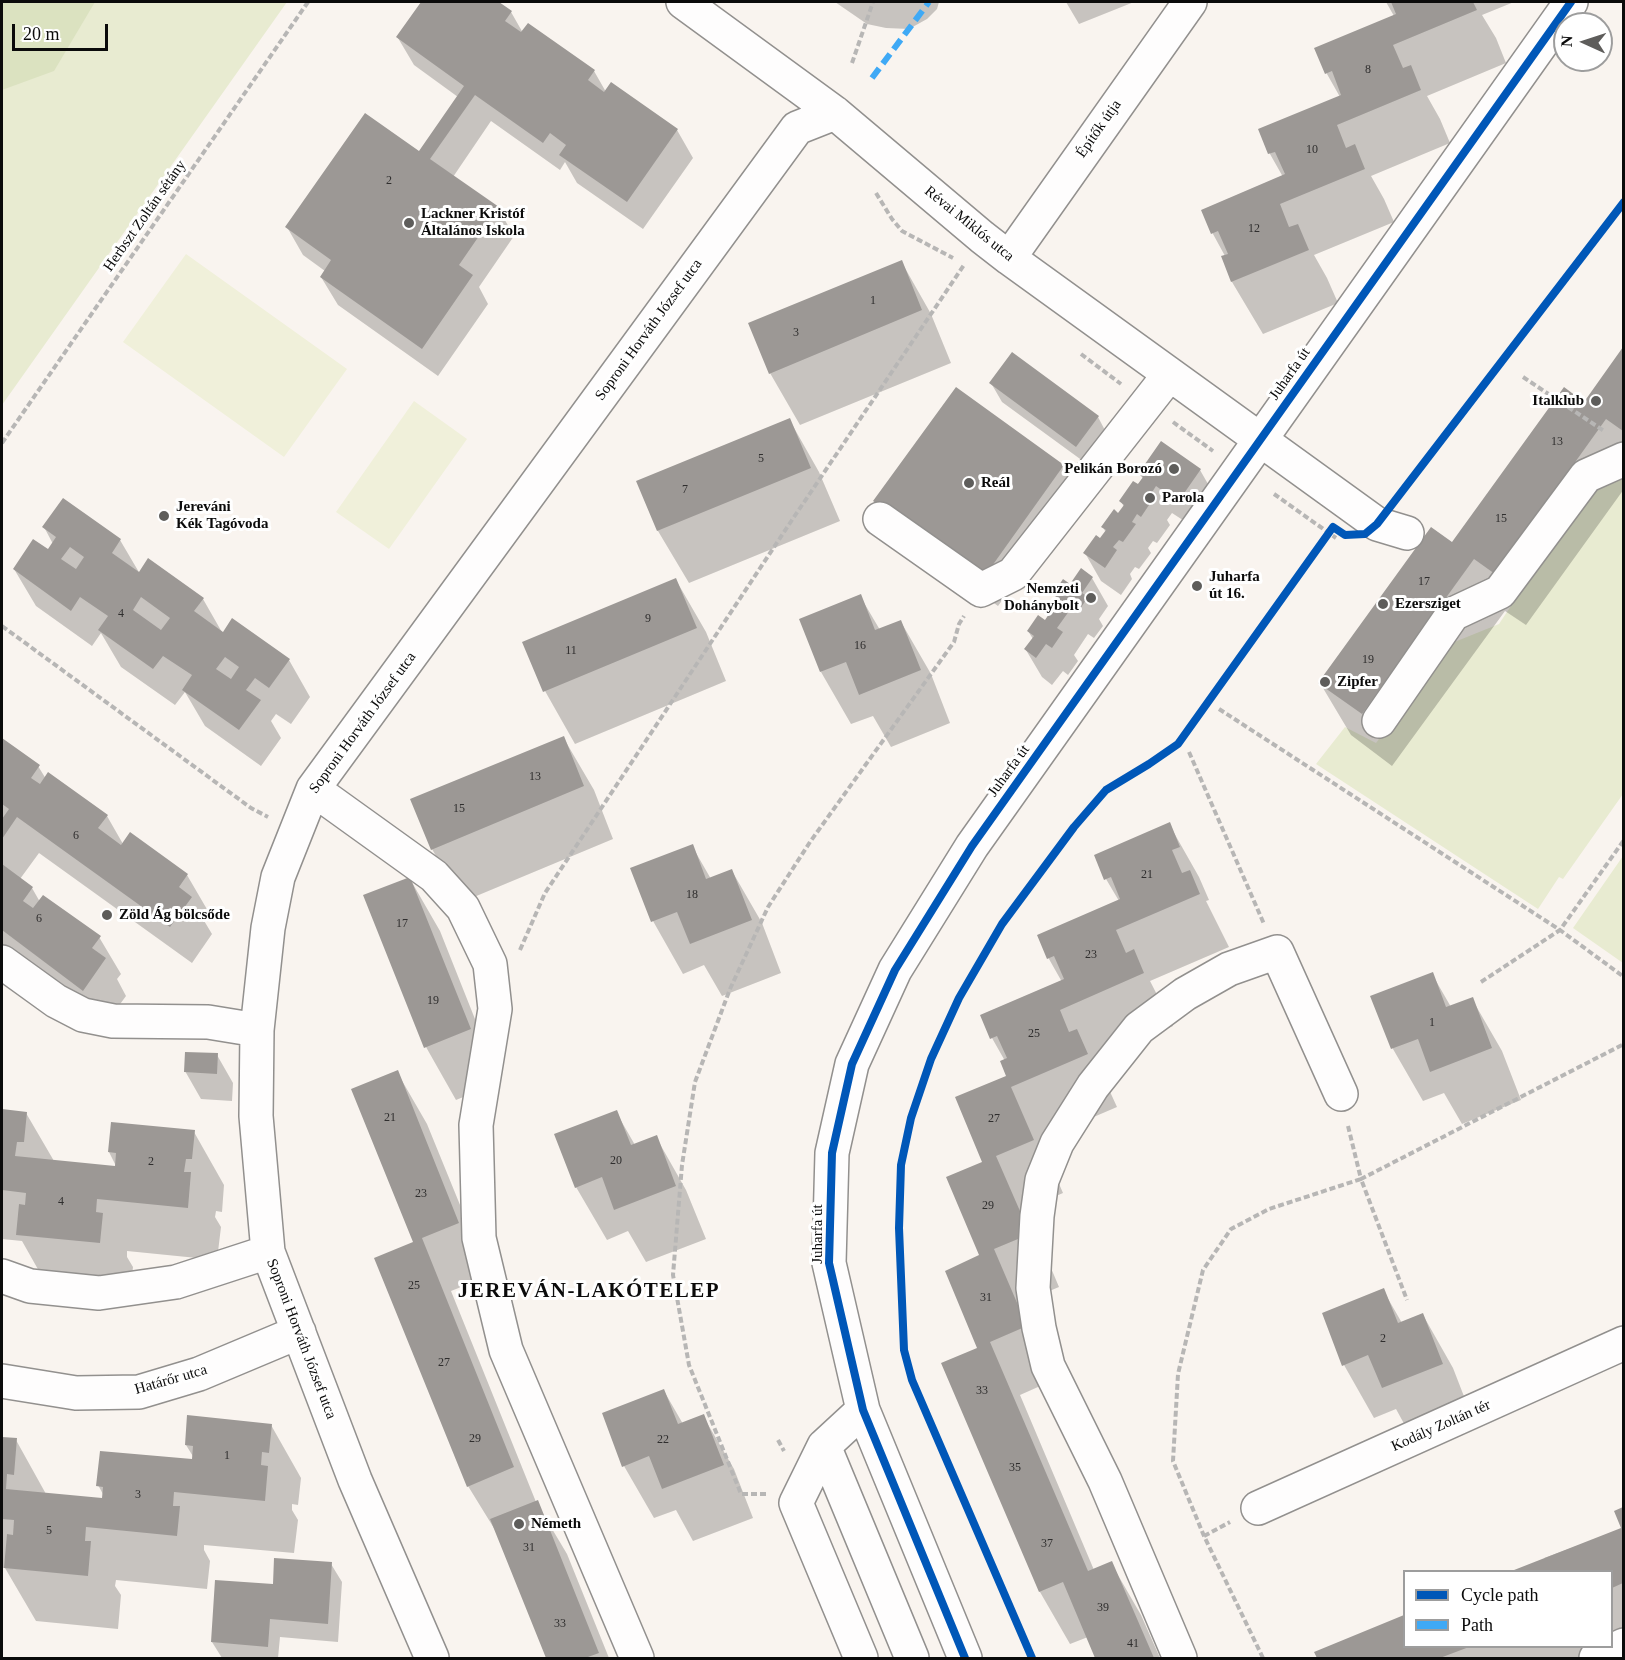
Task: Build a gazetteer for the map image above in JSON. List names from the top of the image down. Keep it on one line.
{"streets":{"street":["Építők útja","Révai Miklós utca","Soproni Horváth József utca","Juharfa út","Határőr utca","Kodály Zoltán tér"],"path":["Herbszt Zoltán sétány"]},"crossings":[["Építők útja","Révai Miklós utca"],["Révai Miklós utca","Soproni Horváth József utca"],["Révai Miklós utca","Juharfa út"],["Soproni Horváth József utca","Határőr utca"]],"districts":["JEREVÁN-LAKÓTELEP"],"places":["Lackner Kristóf Általános Iskola","Italklub","Pelikán Borozó","Reál","Parola","Jereváni Kék Tagóvoda","Juharfa út 16.","Nemzeti Dohánybolt","Ezersziget","Zipfer","Zöld Ág bölcsőde","Németh"],"house_numbers":["8","10","2","12","1","3","13","5","7","15","17","4","9","16","11","19","13","15","6","21","18","6","17","23","19","1","25","21","27","20","2","23","4","29","25","31","2","27","33","29","22","1","35","3","5","37","31","39","33","41"],"legend":["Cycle path","Path"],"scale_bar":"20 m","north":"left"}
